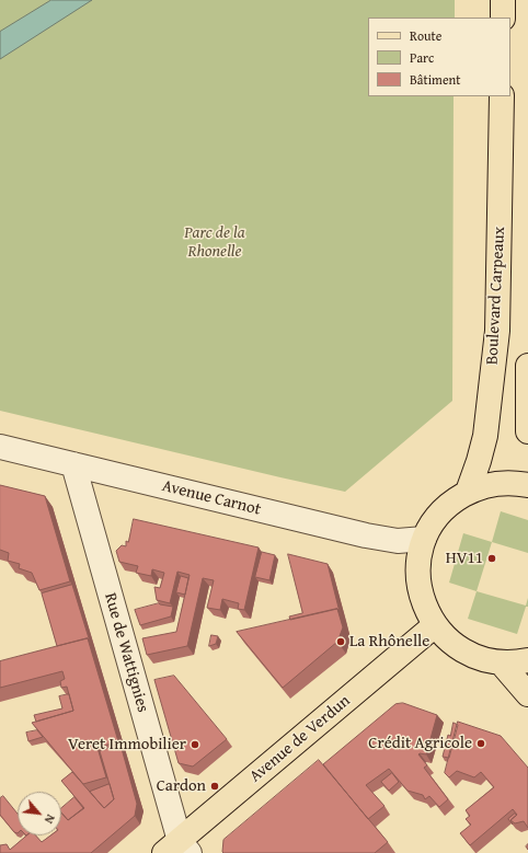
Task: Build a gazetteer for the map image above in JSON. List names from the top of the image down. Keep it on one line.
{"streets":{"main road":["Boulevard Carpeaux","Avenue de Verdun"],"street":["Avenue Carnot","Rue de Wattignies"]},"crossings":[["Avenue Carnot","Rue de Wattignies"],["Rue de Wattignies","Avenue de Verdun"]],"parks":["Parc de la Rhonelle"],"places":["HV11","La Rhônelle","Crédit Agricole","Veret Immobilier","Cardon"],"legend":["Route","Parc","Bâtiment"],"north":"bottom right"}
